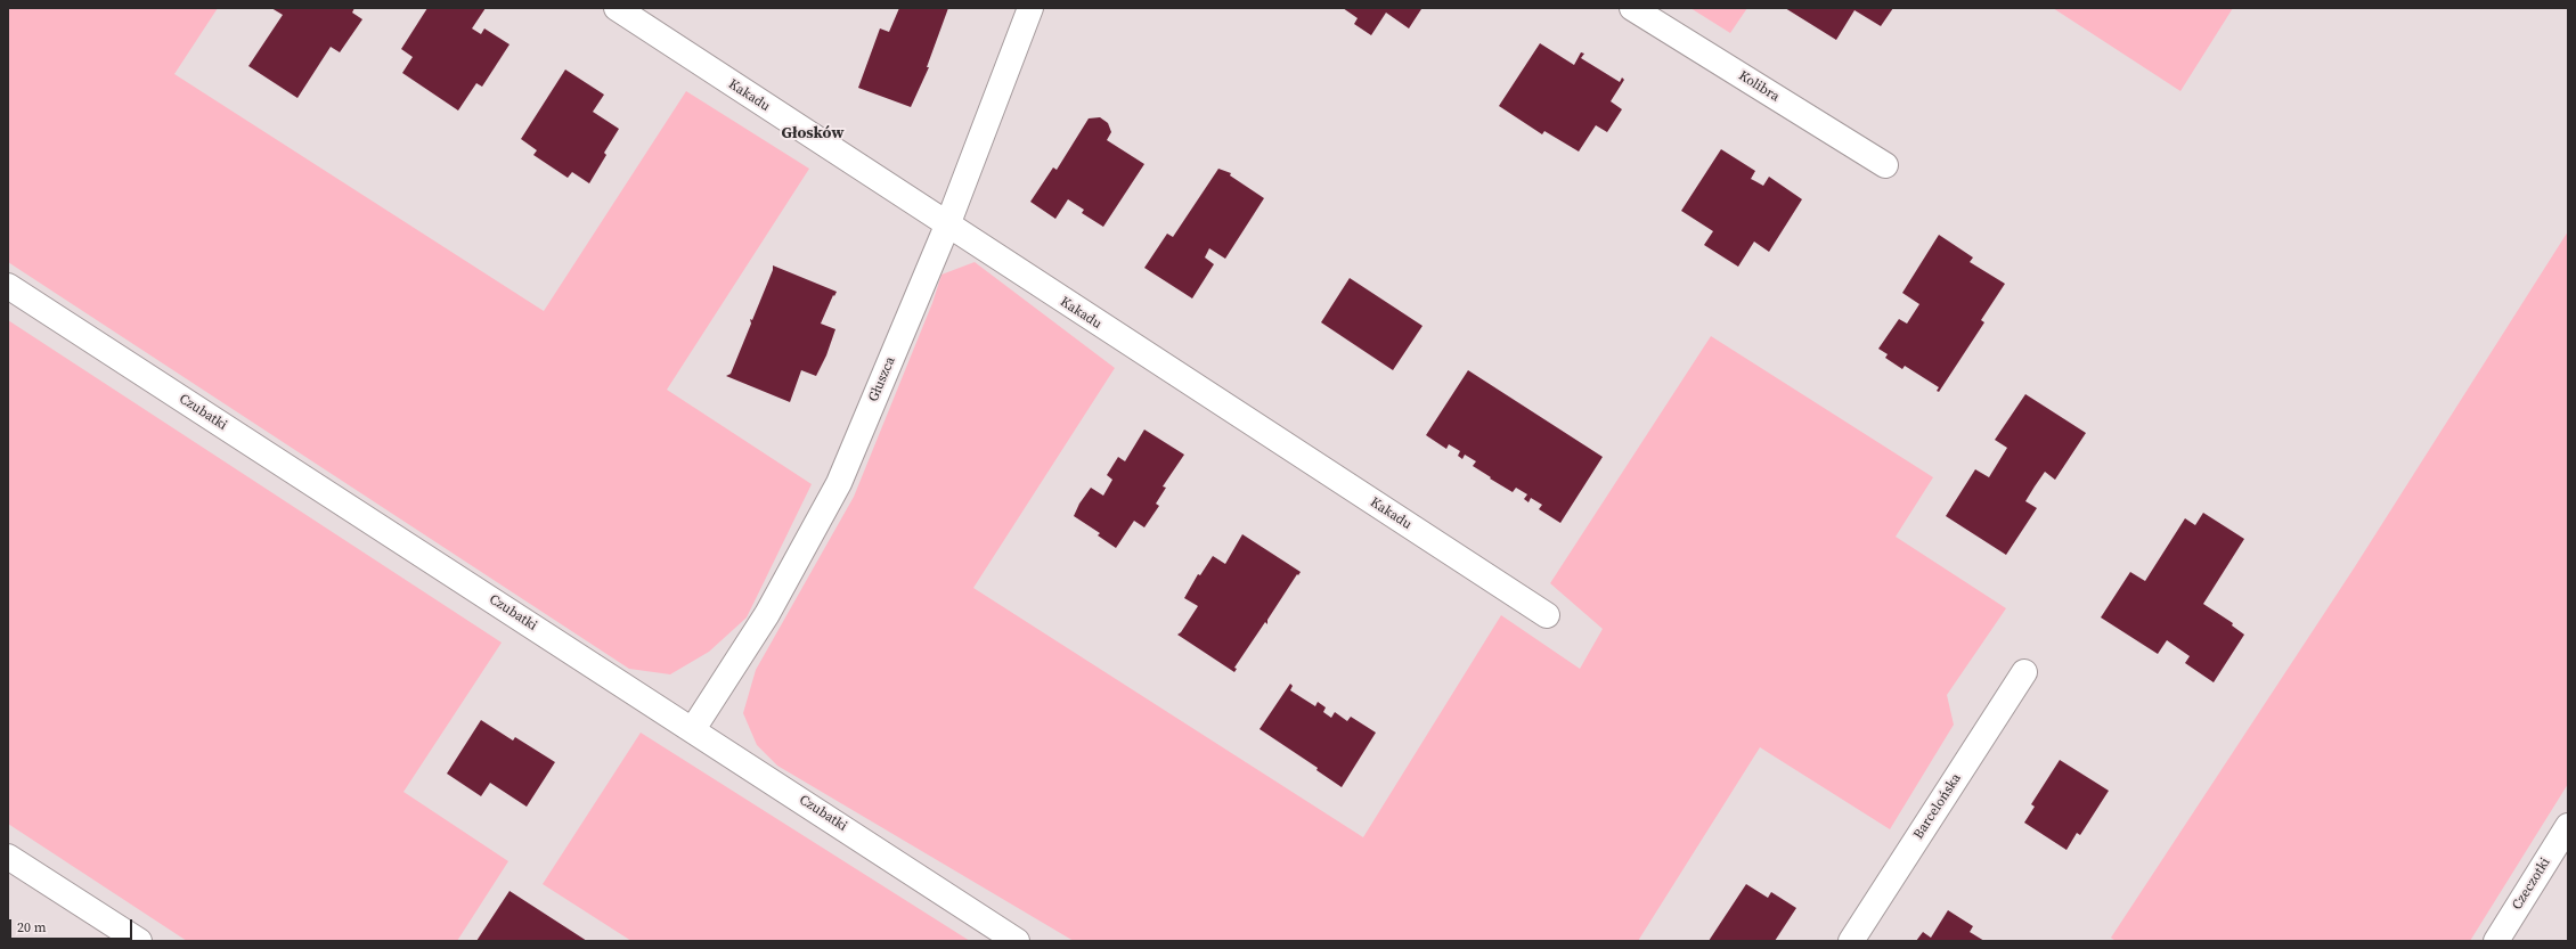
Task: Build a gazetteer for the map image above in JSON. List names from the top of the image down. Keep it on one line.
{"streets":{"street":["Kolibra","Kakadu","Głuszca","Czubatki","Barcelońska","Czeczotki"]},"crossings":[["Kakadu","Głuszca"],["Głuszca","Czubatki"]],"districts":["Głosków"],"scale_bar":"20 m"}
